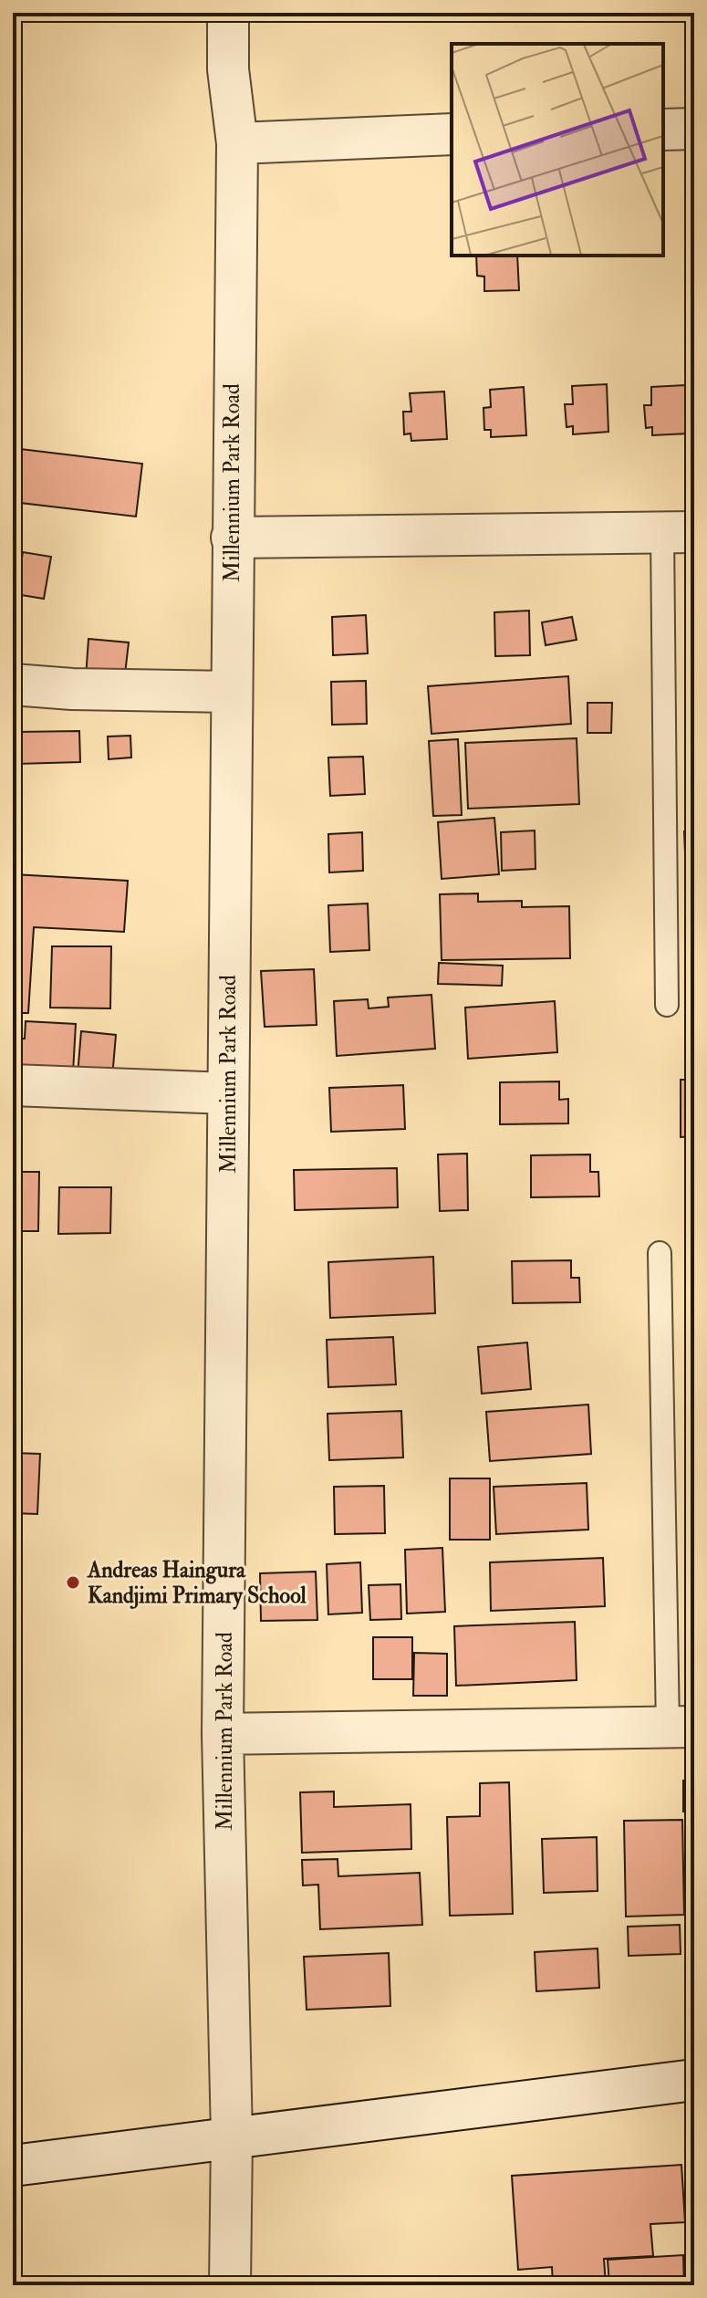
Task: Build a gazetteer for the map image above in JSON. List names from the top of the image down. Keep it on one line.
{"streets":{"street":["Millennium Park Road"]},"places":["Andreas Haingura Kandjimi Primary School"]}
